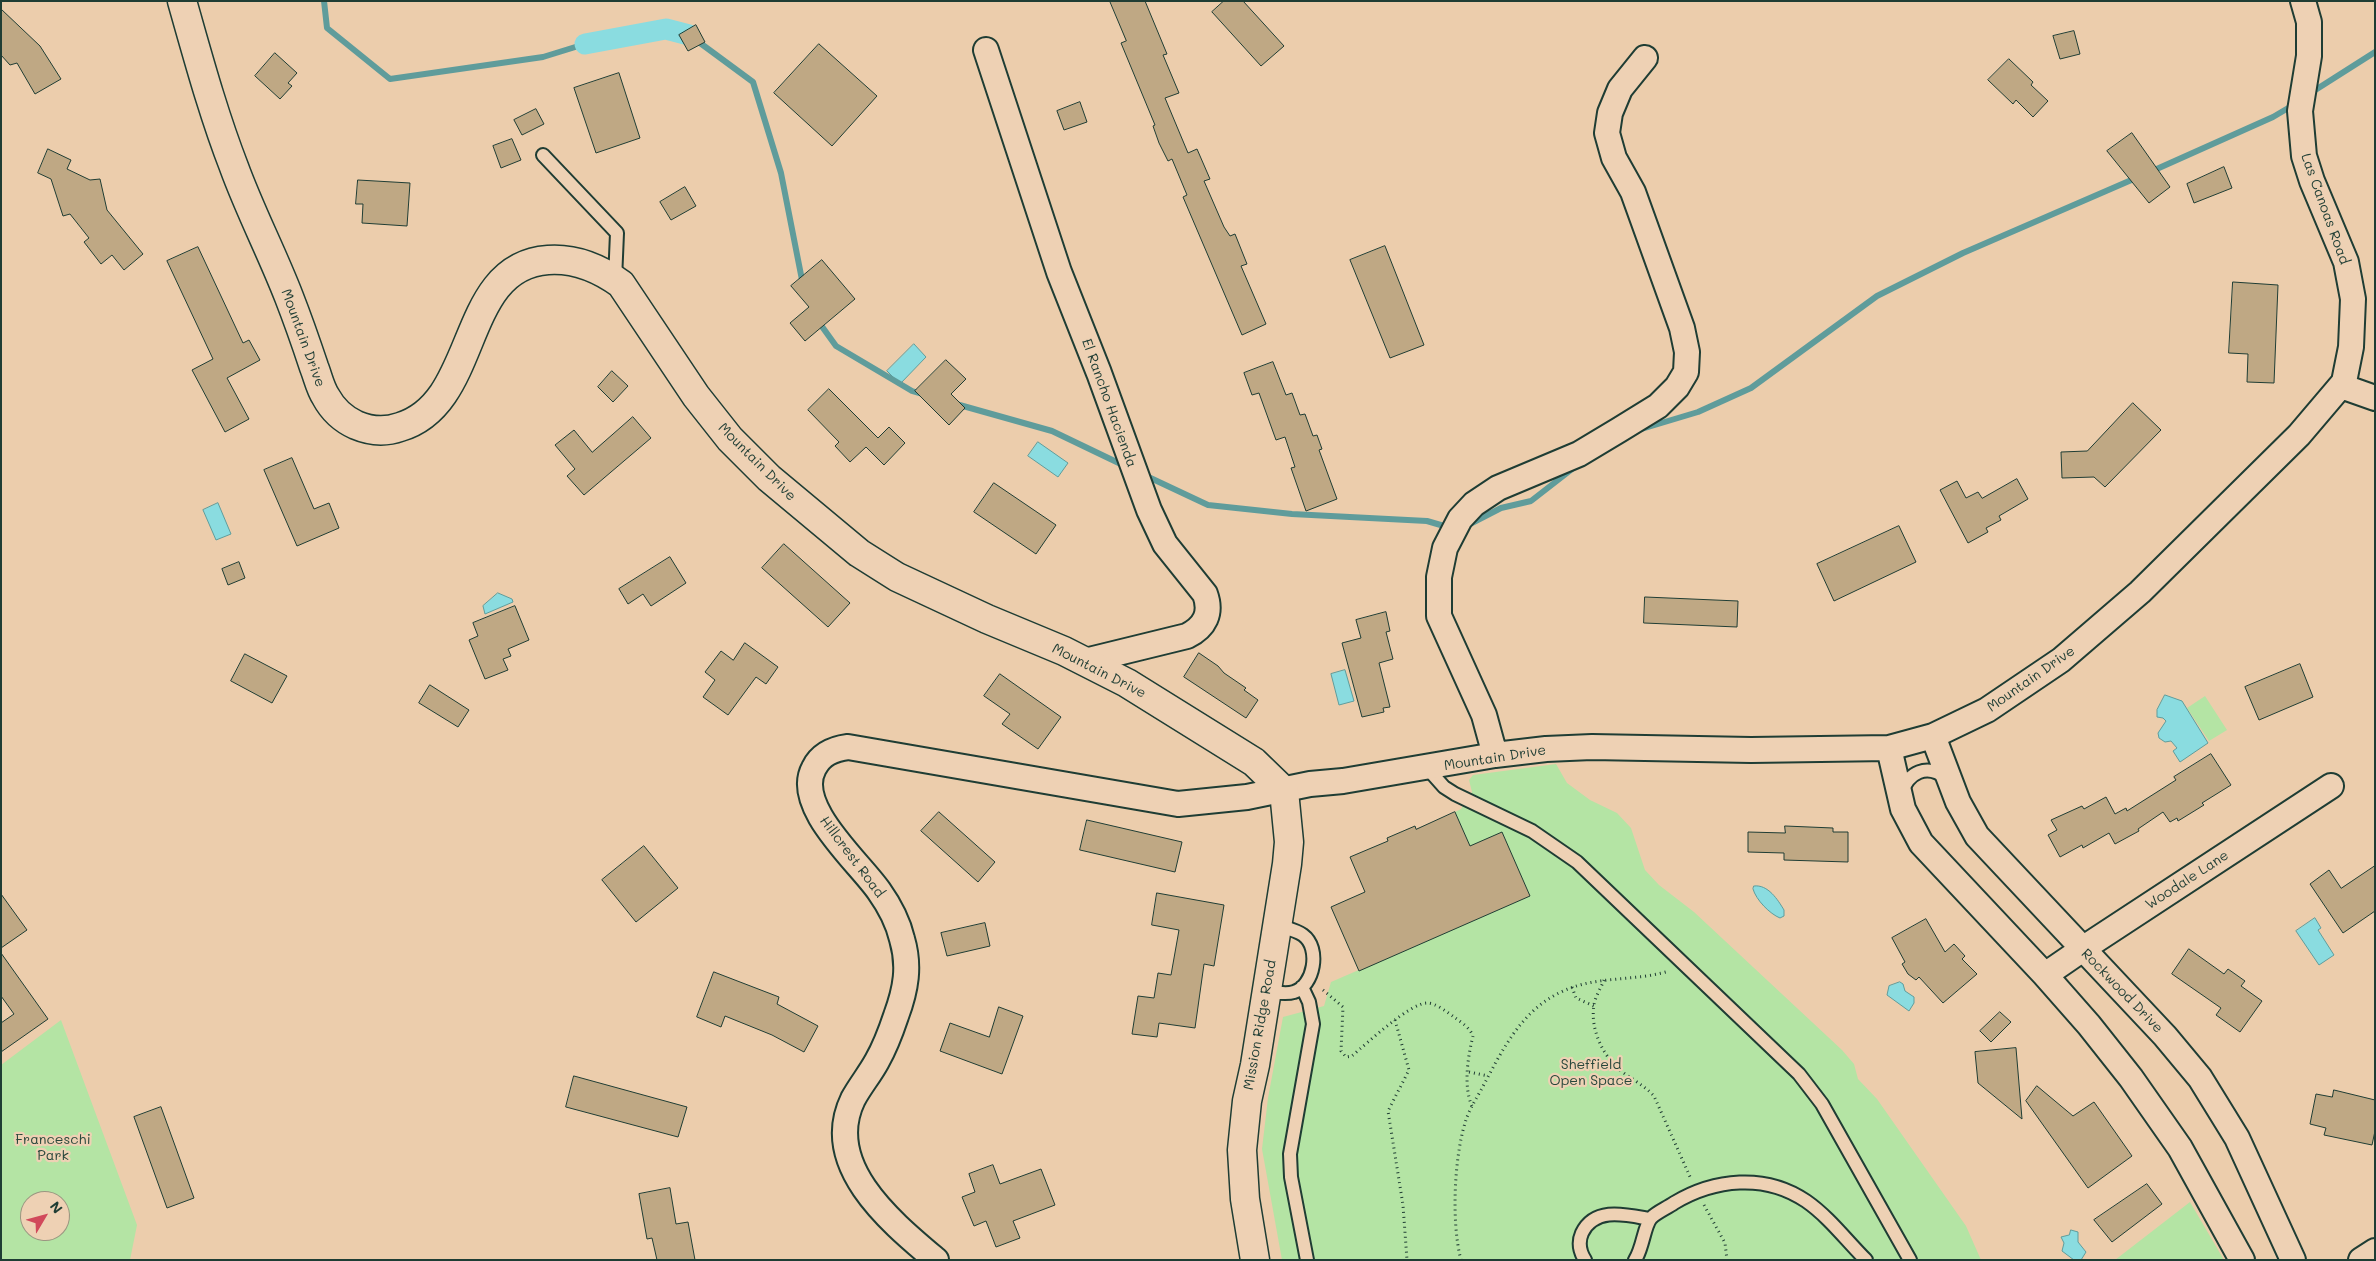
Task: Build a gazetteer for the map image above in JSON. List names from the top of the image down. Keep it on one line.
{"streets":{"main road":["Mountain Drive","Mission Ridge Road"],"street":["Las Canoas Road","El Rancho Hacienda","Hillcrest Road","Woodale Lane","Rockwood Drive"]},"crossings":[["Las Canoas Road","Mountain Drive"],["Mountain Drive","El Rancho Hacienda"],["Mountain Drive","Hillcrest Road"],["Mountain Drive","Rockwood Drive"],["Mountain Drive","Mission Ridge Road"],["Hillcrest Road","Mission Ridge Road"],["Woodale Lane","Rockwood Drive"]],"parks":["Sheffield Open Space","Franceschi Park"],"north":"top right"}
